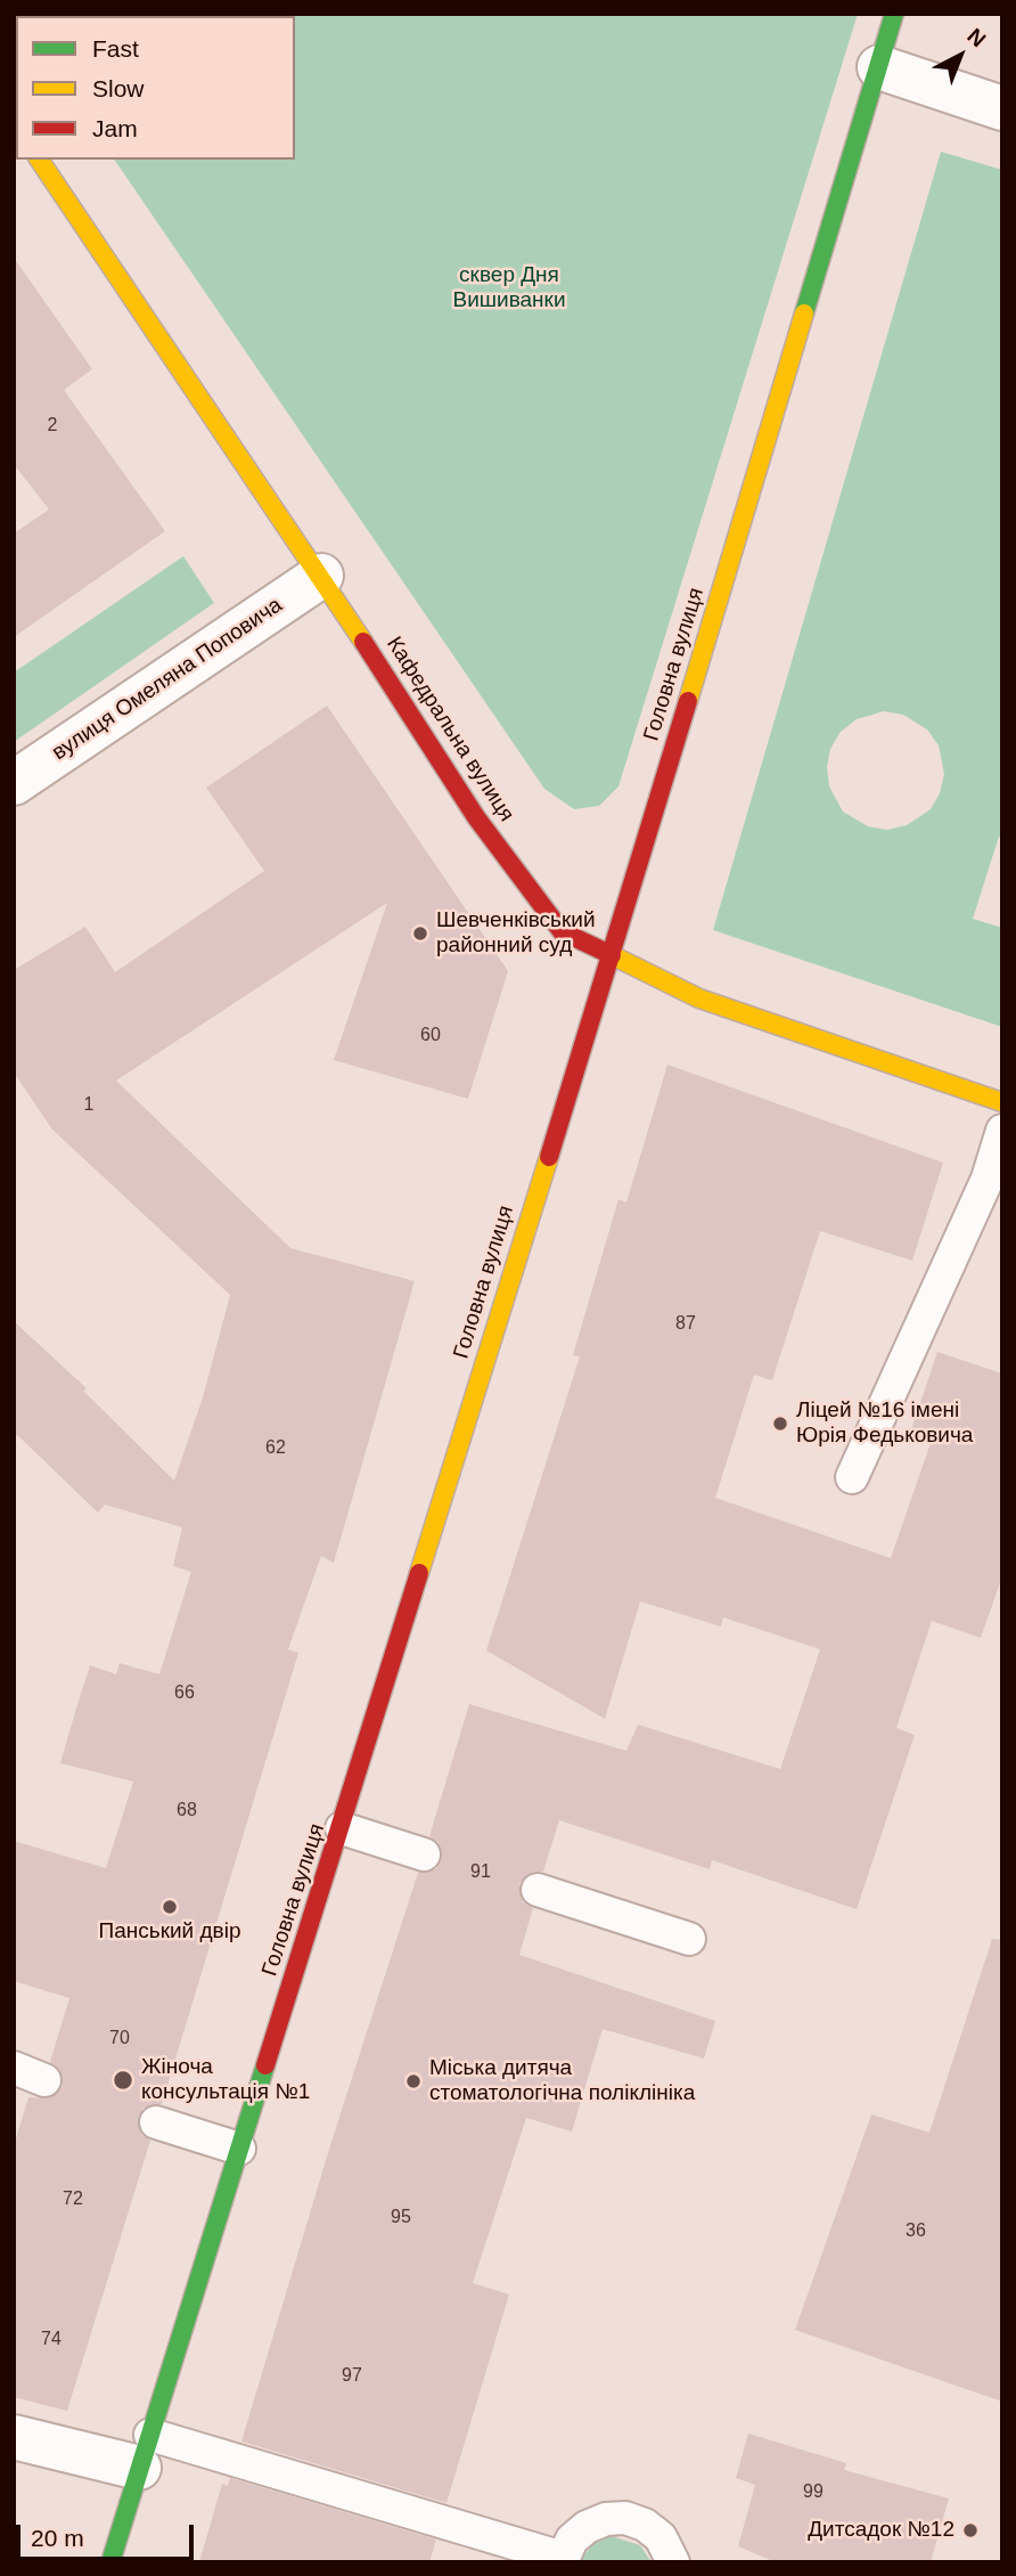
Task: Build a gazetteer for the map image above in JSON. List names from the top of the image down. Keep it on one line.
{"streets":{"main road":["Головна вулиця","Кафедральна вулиця"],"street":["вулиця Омеляна Поповича"]},"crossings":[["Головна вулиця","Кафедральна вулиця"],["вулиця Омеляна Поповича","Кафедральна вулиця"]],"parks":["сквер Дня Вишиванки"],"places":["Шевченківський районний суд","Ліцей №16 імені Юрія Федьковича","Панський двір","Жіноча консультація №1","Міська дитяча стоматологічна поліклініка","Дитсадок №12"],"house_numbers":["2","60","1","87","62","66","68","91","70","72","95","36","74","97","99"],"legend":["Fast","Slow","Jam"],"scale_bar":"20 m","north":"top right"}
